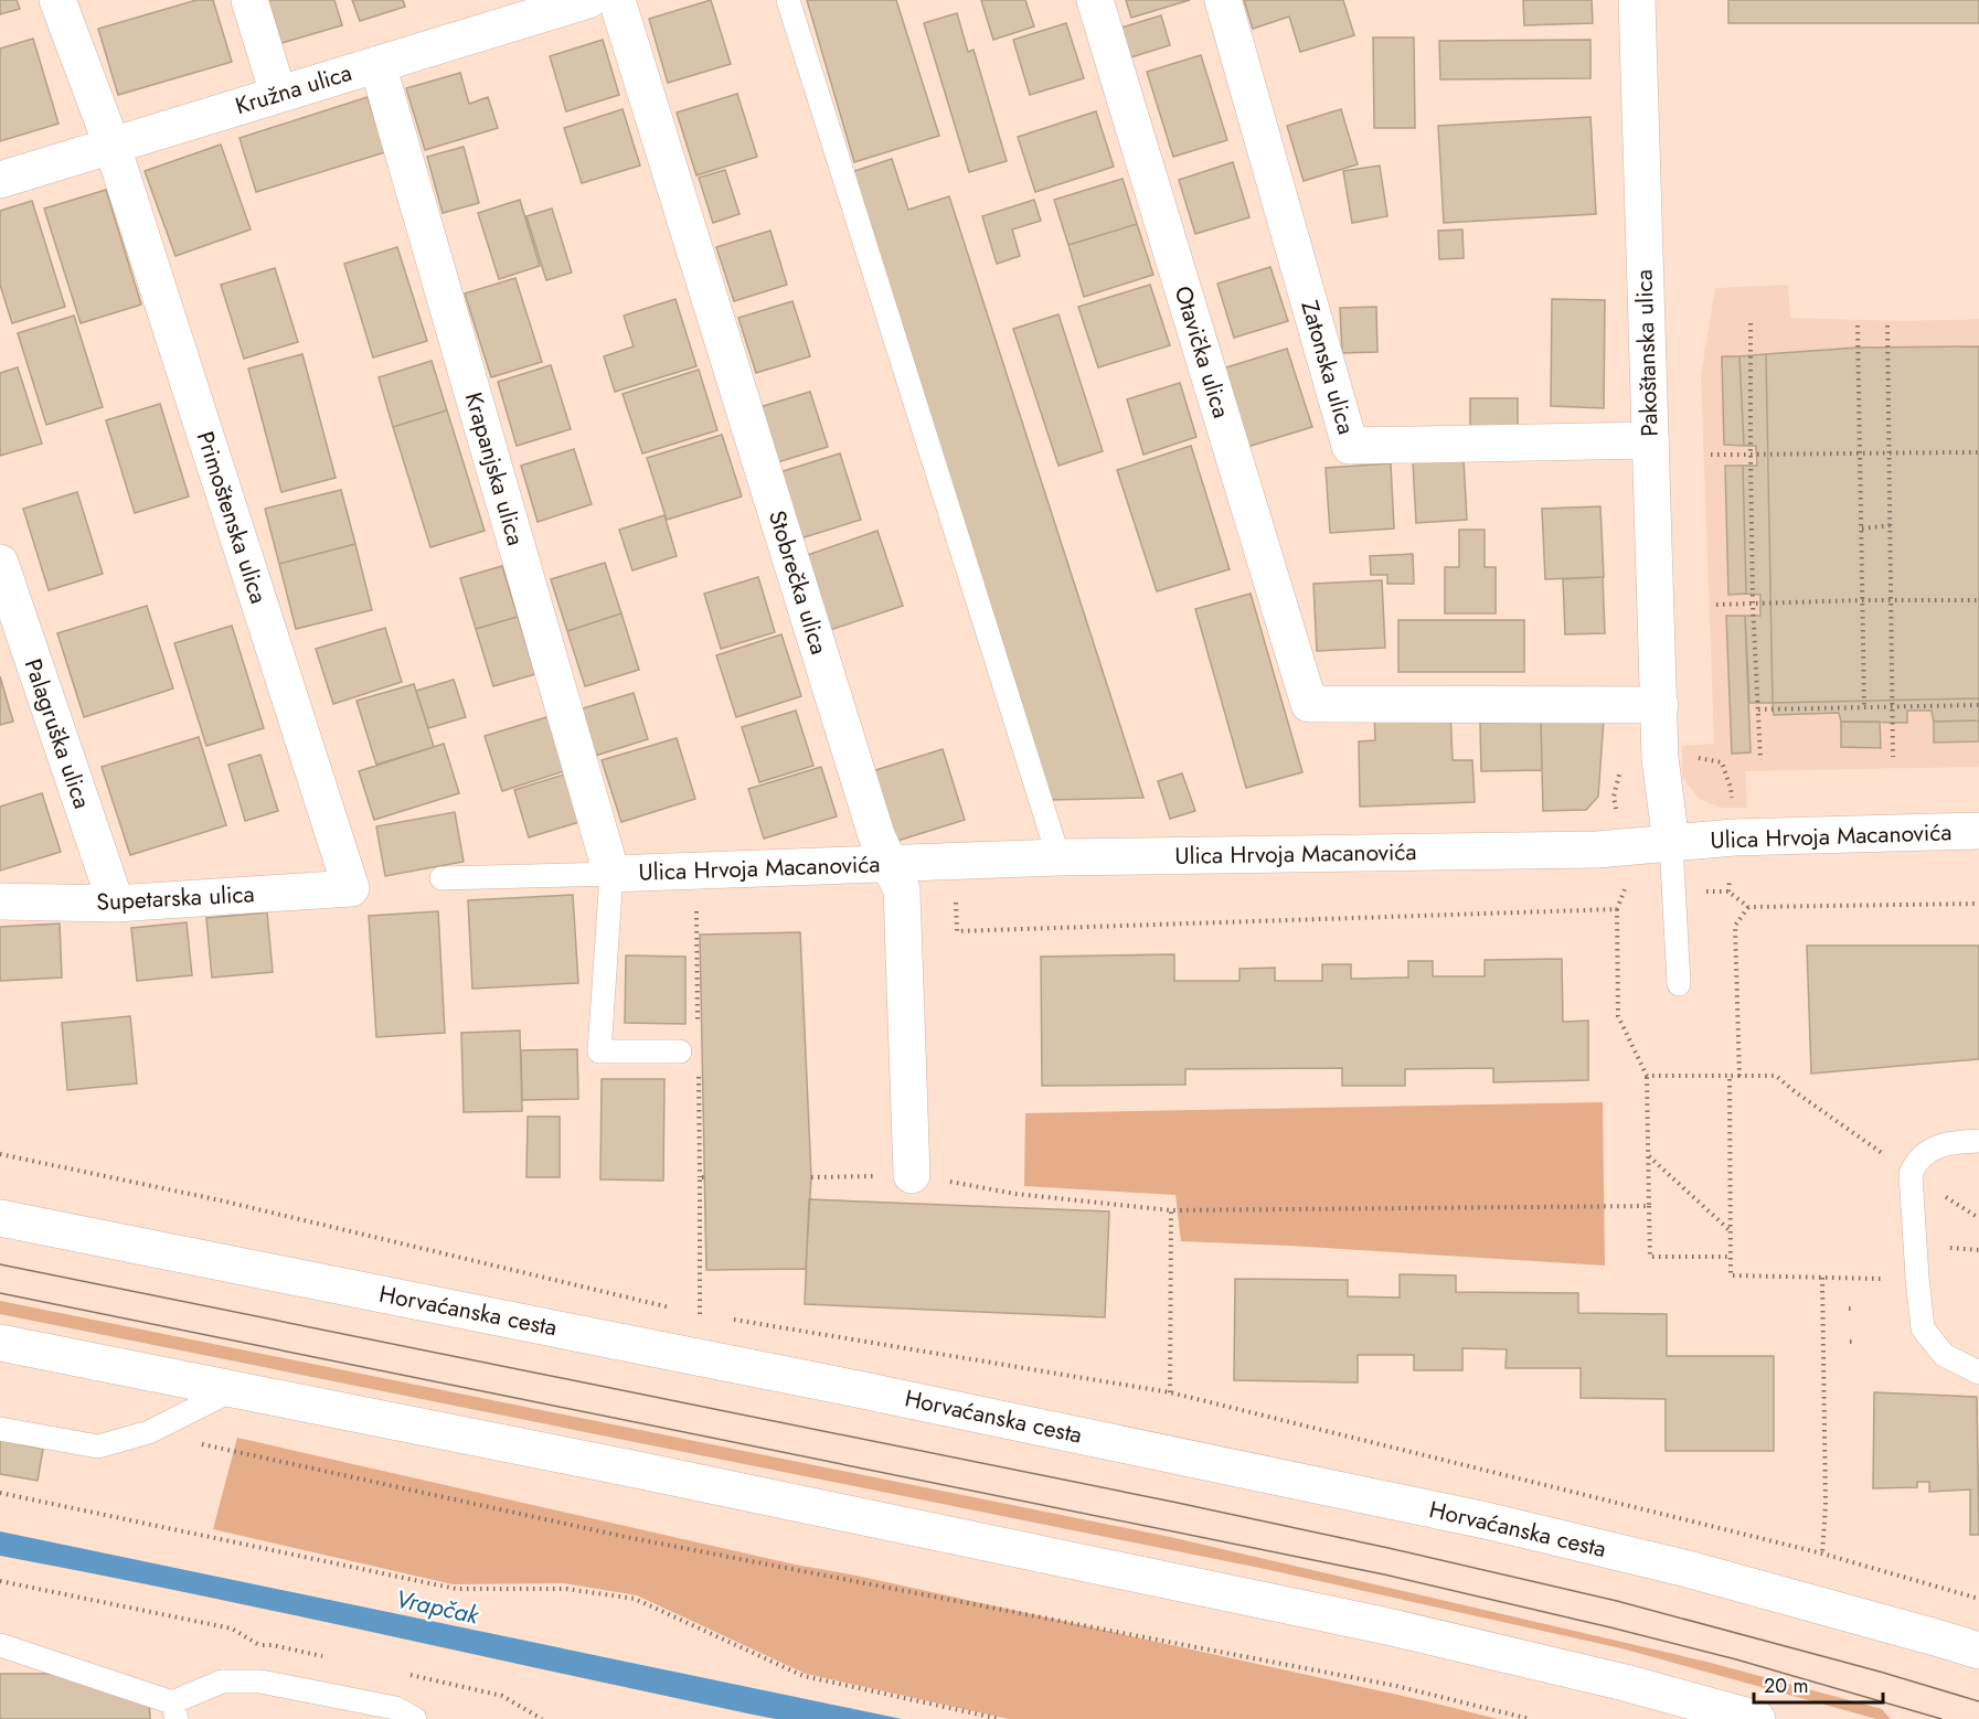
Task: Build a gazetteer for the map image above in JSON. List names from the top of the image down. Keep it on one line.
{"streets":{"street":["Kružna ulica","Otavička ulica","Pakoštanska ulica","Zatonska ulica","Krapanjska ulica","Primoštenska ulica","Stobrečka ulica","Palagruška ulica","Ulica Hrvoja Macanovića","Supetarska ulica","Horvaćanska cesta"]},"crossings":[["Kružna ulica","Krapanjska ulica"],["Kružna ulica","Primoštenska ulica"],["Otavička ulica","Pakoštanska ulica"],["Pakoštanska ulica","Zatonska ulica"],["Pakoštanska ulica","Ulica Hrvoja Macanovića"],["Krapanjska ulica","Ulica Hrvoja Macanovića"],["Primoštenska ulica","Supetarska ulica"],["Stobrečka ulica","Ulica Hrvoja Macanovića"],["Palagruška ulica","Supetarska ulica"]],"water":["Vrapčak"],"scale_bar":"20 m"}
